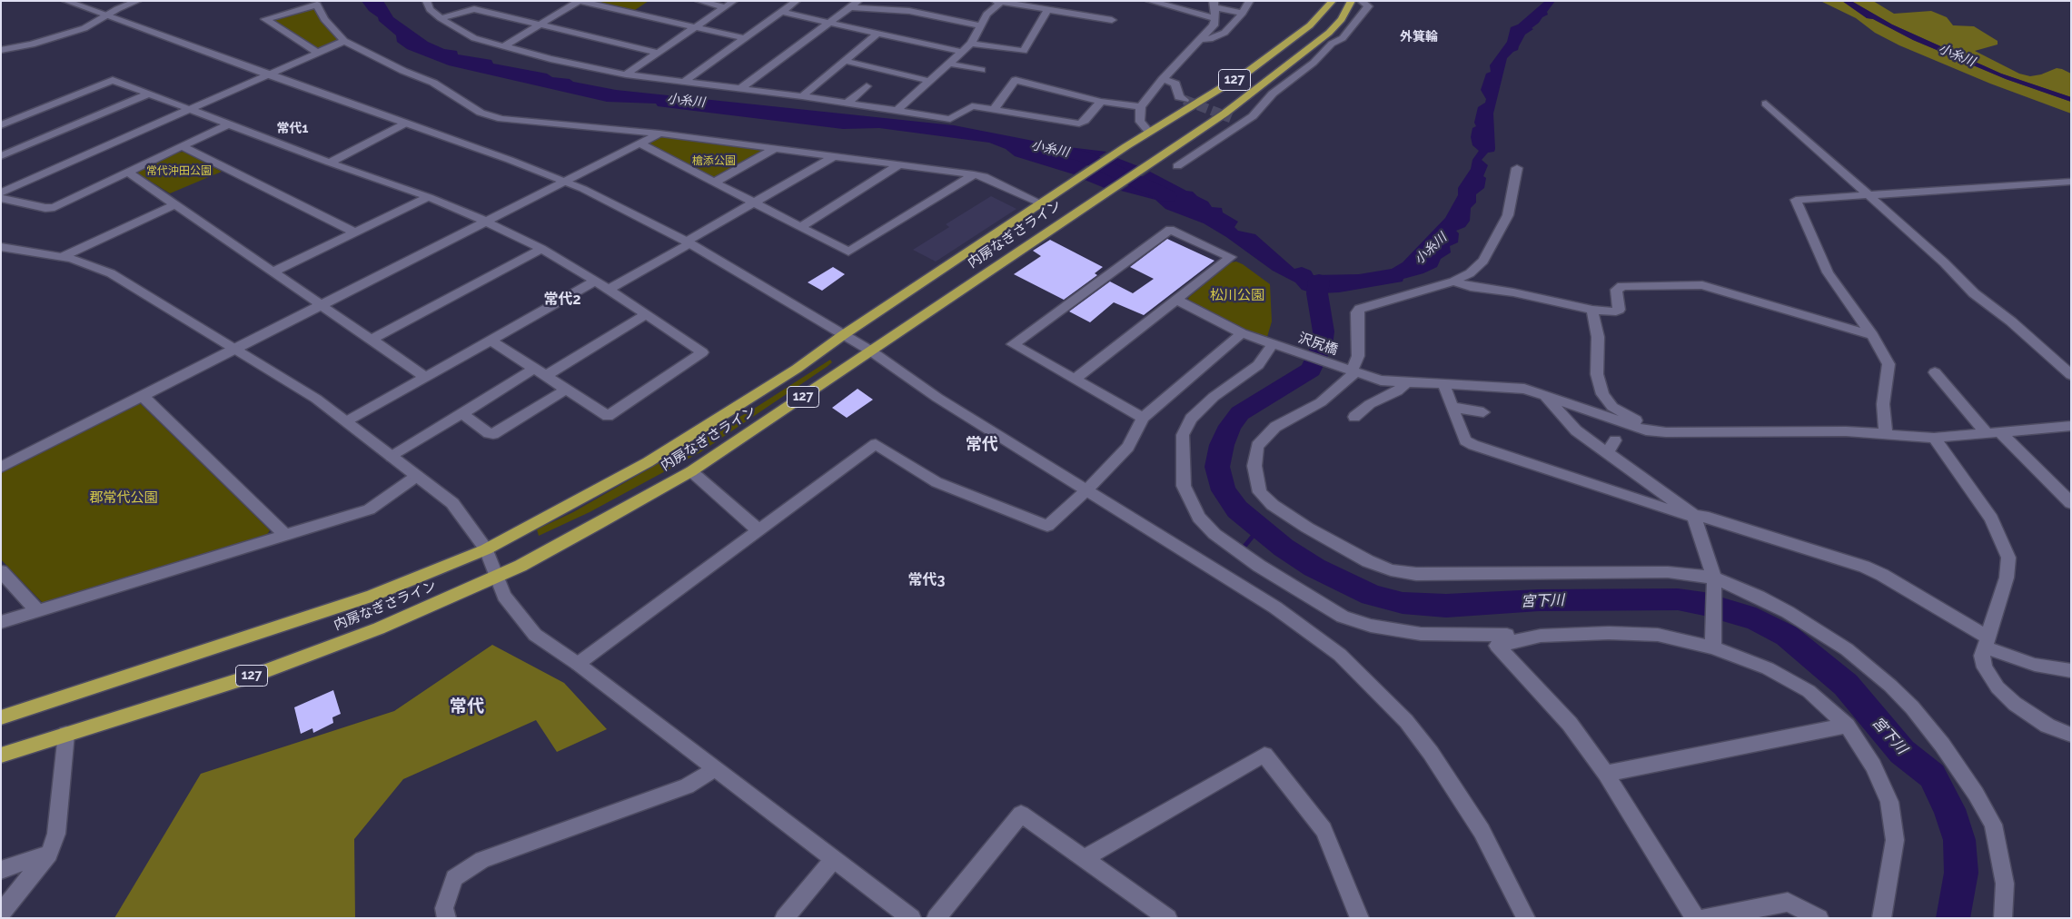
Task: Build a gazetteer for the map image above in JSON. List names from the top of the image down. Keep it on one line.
{"streets":{"highway":["127","内房なぎさライン"],"street":["沢尻橋"]},"districts":["外箕輪","常代1","常代2","常代","常代3","常代"],"water":["小糸川","宮下川"],"parks":["槍添公園","常代沖田公園","松川公園","郡常代公園"]}
